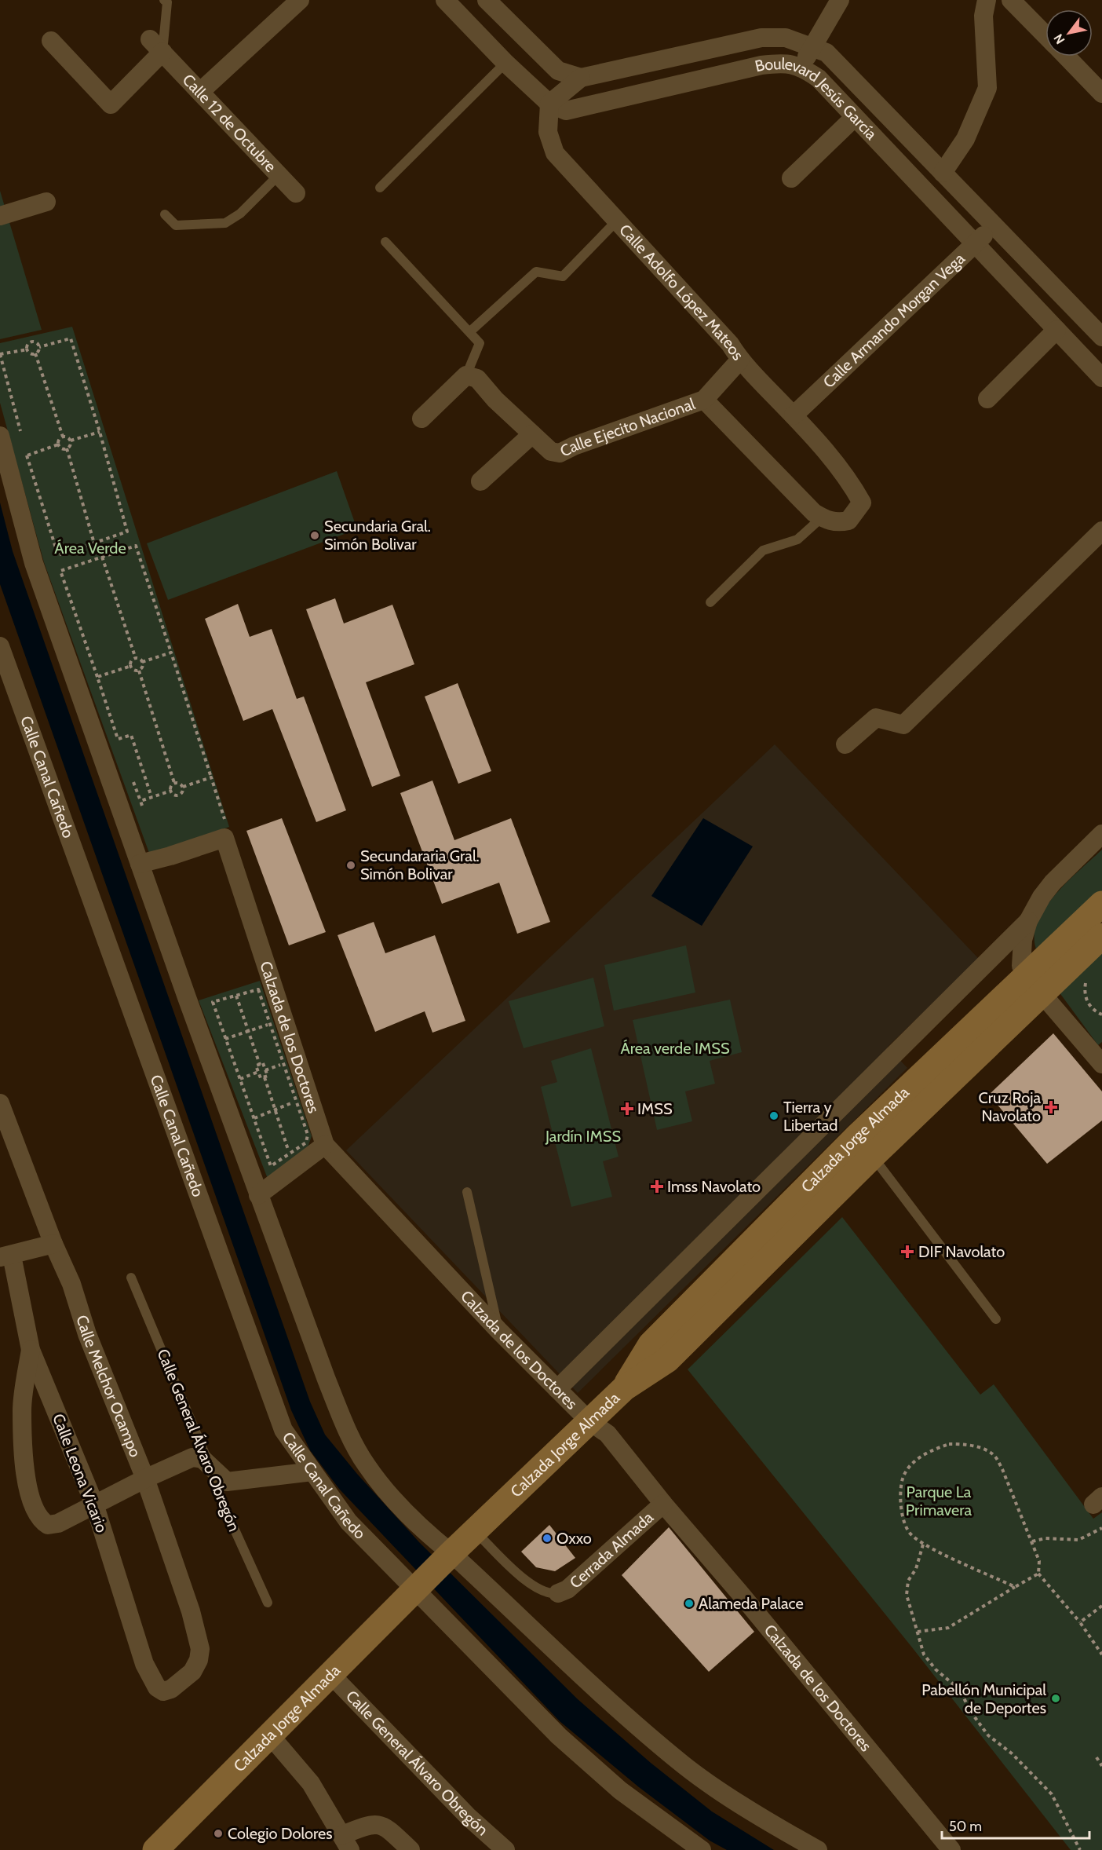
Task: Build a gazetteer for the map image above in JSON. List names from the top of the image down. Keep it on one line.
{"streets":{"street":["Boulevard Jesús García","Calle 12 de Octubre","Calle Adolfo López Mateos","Calle Armando Morgan Vega","Calle Ejecito Nacional","Calle Canal Cañedo","Calzada de los Doctores","Calzada Jorge Almada","Calle Melchor Ocampo","Calle General Álvaro Obregón","Calle Leona Vicario","Cerrada Almada"]},"crossings":[["Boulevard Jesús García","Calle Adolfo López Mateos"],["Boulevard Jesús García","Calle Armando Morgan Vega"],["Calle Adolfo López Mateos","Calle Armando Morgan Vega"],["Calle Adolfo López Mateos","Calle Ejecito Nacional"],["Calle Canal Cañedo","Calzada Jorge Almada"],["Calzada de los Doctores","Calzada Jorge Almada"],["Calzada de los Doctores","Cerrada Almada"],["Calzada Jorge Almada","Calle General Álvaro Obregón"],["Calle Melchor Ocampo","Calle Leona Vicario"]],"parks":["Área Verde","Área verde IMSS","Jardín IMSS","Parque La Primavera"],"places":{"other":["Secundaria Gral. Simón Bolivar","Secundararia Gral. Simón Bolivar","Tierra y Libertad","Oxxo","Alameda Palace","Pabellón Municipal de Deportes","Colegio Dolores"],"health":["Cruz Roja Navolato","IMSS","Imss Navolato","DIF Navolato"]},"scale_bar":"50 m","north":"bottom left"}
